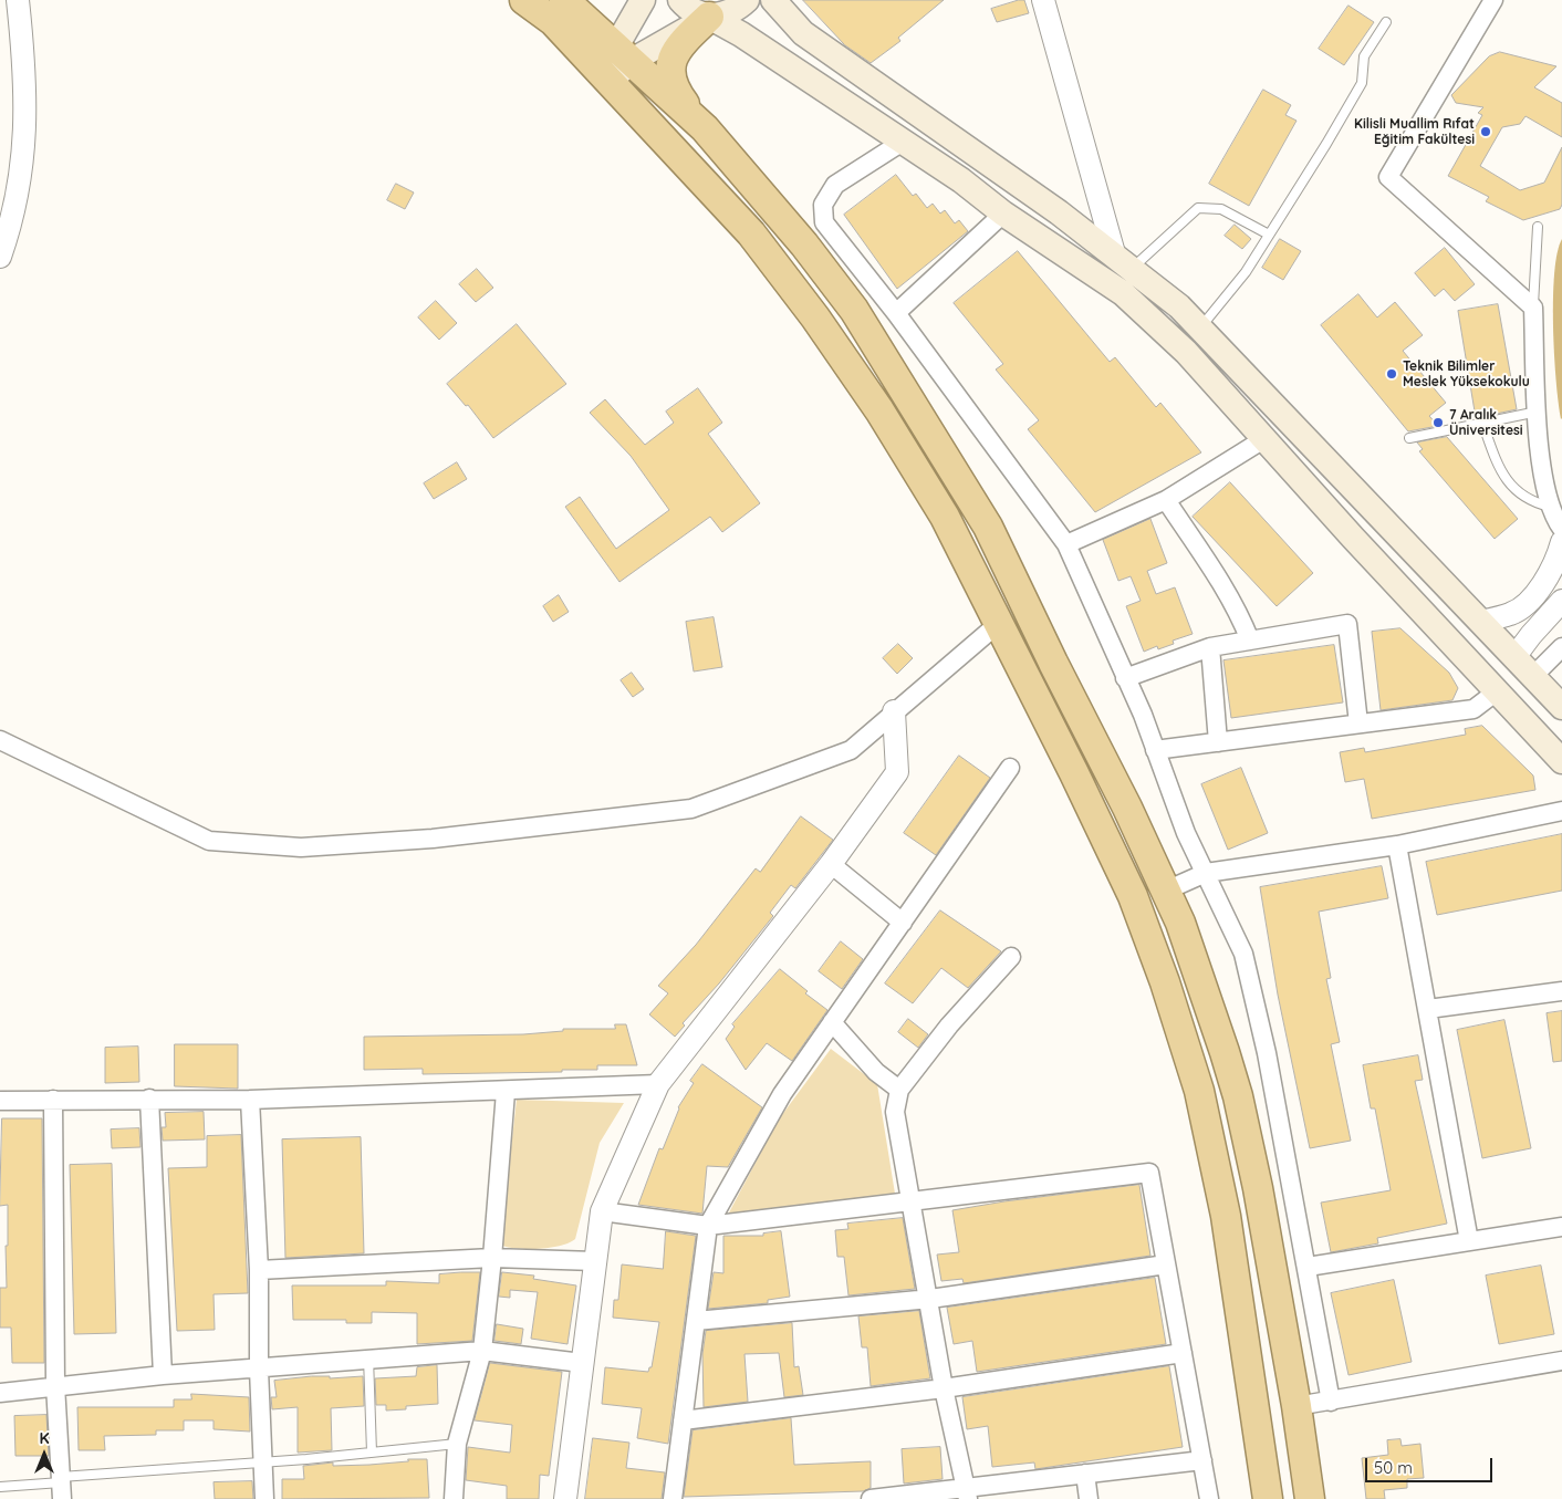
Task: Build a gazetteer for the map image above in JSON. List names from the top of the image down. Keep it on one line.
{"places":["Kilisli Muallim Rıfat Eğitim Fakültesi","Teknik Bilimler Meslek Yüksekokulu","7 Aralık Üniversitesi"],"scale_bar":"50 m","north":"top"}
